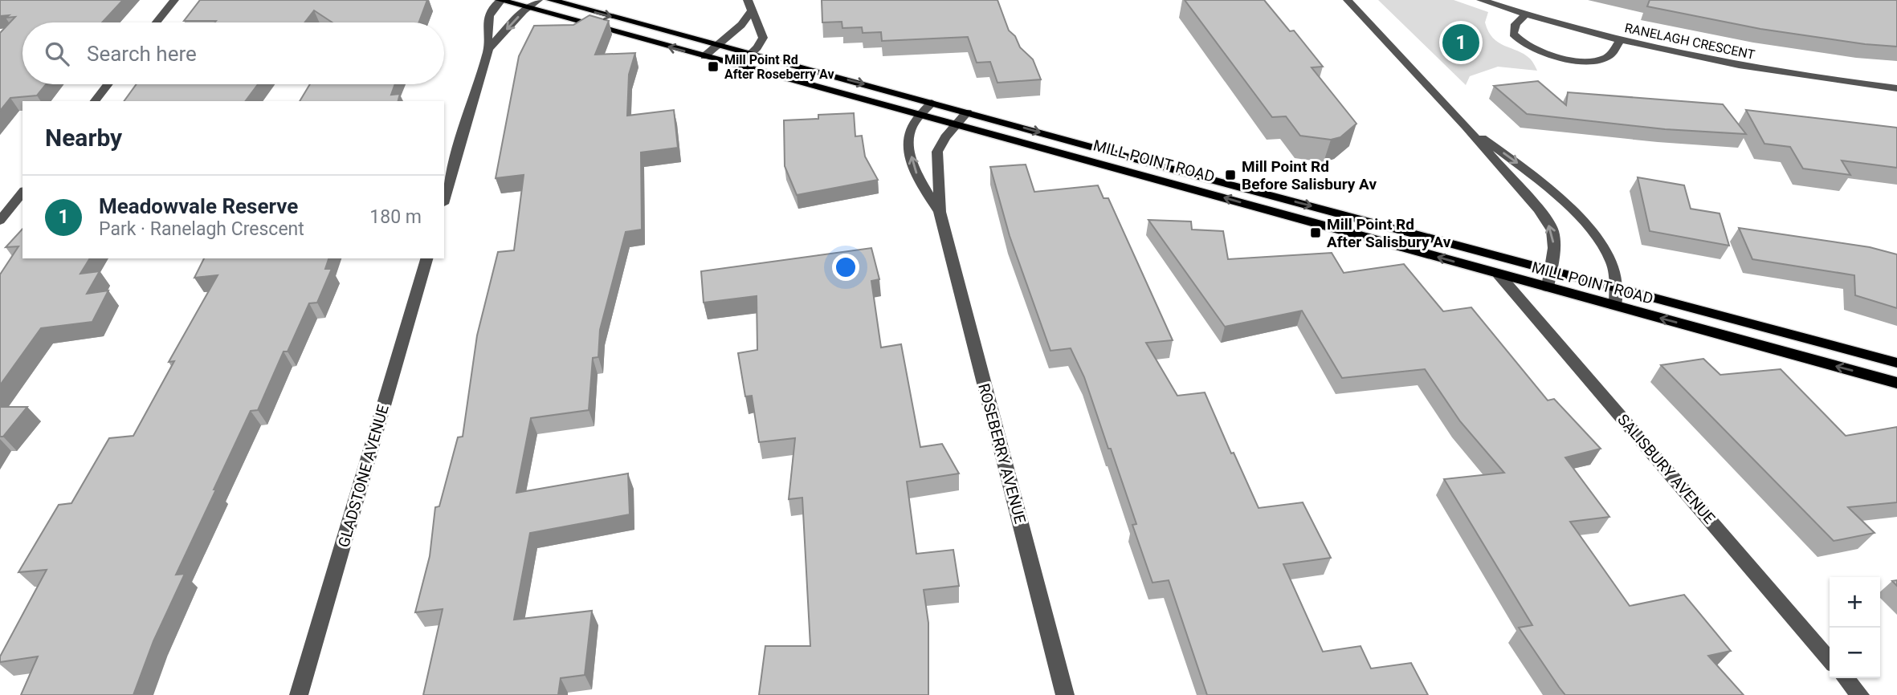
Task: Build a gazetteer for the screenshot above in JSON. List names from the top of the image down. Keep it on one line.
{"streets":{"main road":["MILL POINT ROAD"],"street":["RANELAGH CRESCENT","ROSEBERRY AVENUE","SALISBURY AVENUE","GLADSTONE AVENUE"]},"crossings":[["MILL POINT ROAD","ROSEBERRY AVENUE"],["MILL POINT ROAD","SALISBURY AVENUE"]],"places":{"transit":["Mill Point Rd After Roseberry Av","Mill Point Rd Before Salisbury Av","Mill Point Rd After Salisbury Av"]},"page":{"pins":"1","search":"Search here","heading":"Nearby","list":[{"mark":"1","name":"Meadowvale Reserve","note":"Park · Ranelagh Crescent","value":"180 m"}],"map_buttons":["+","−"]}}
